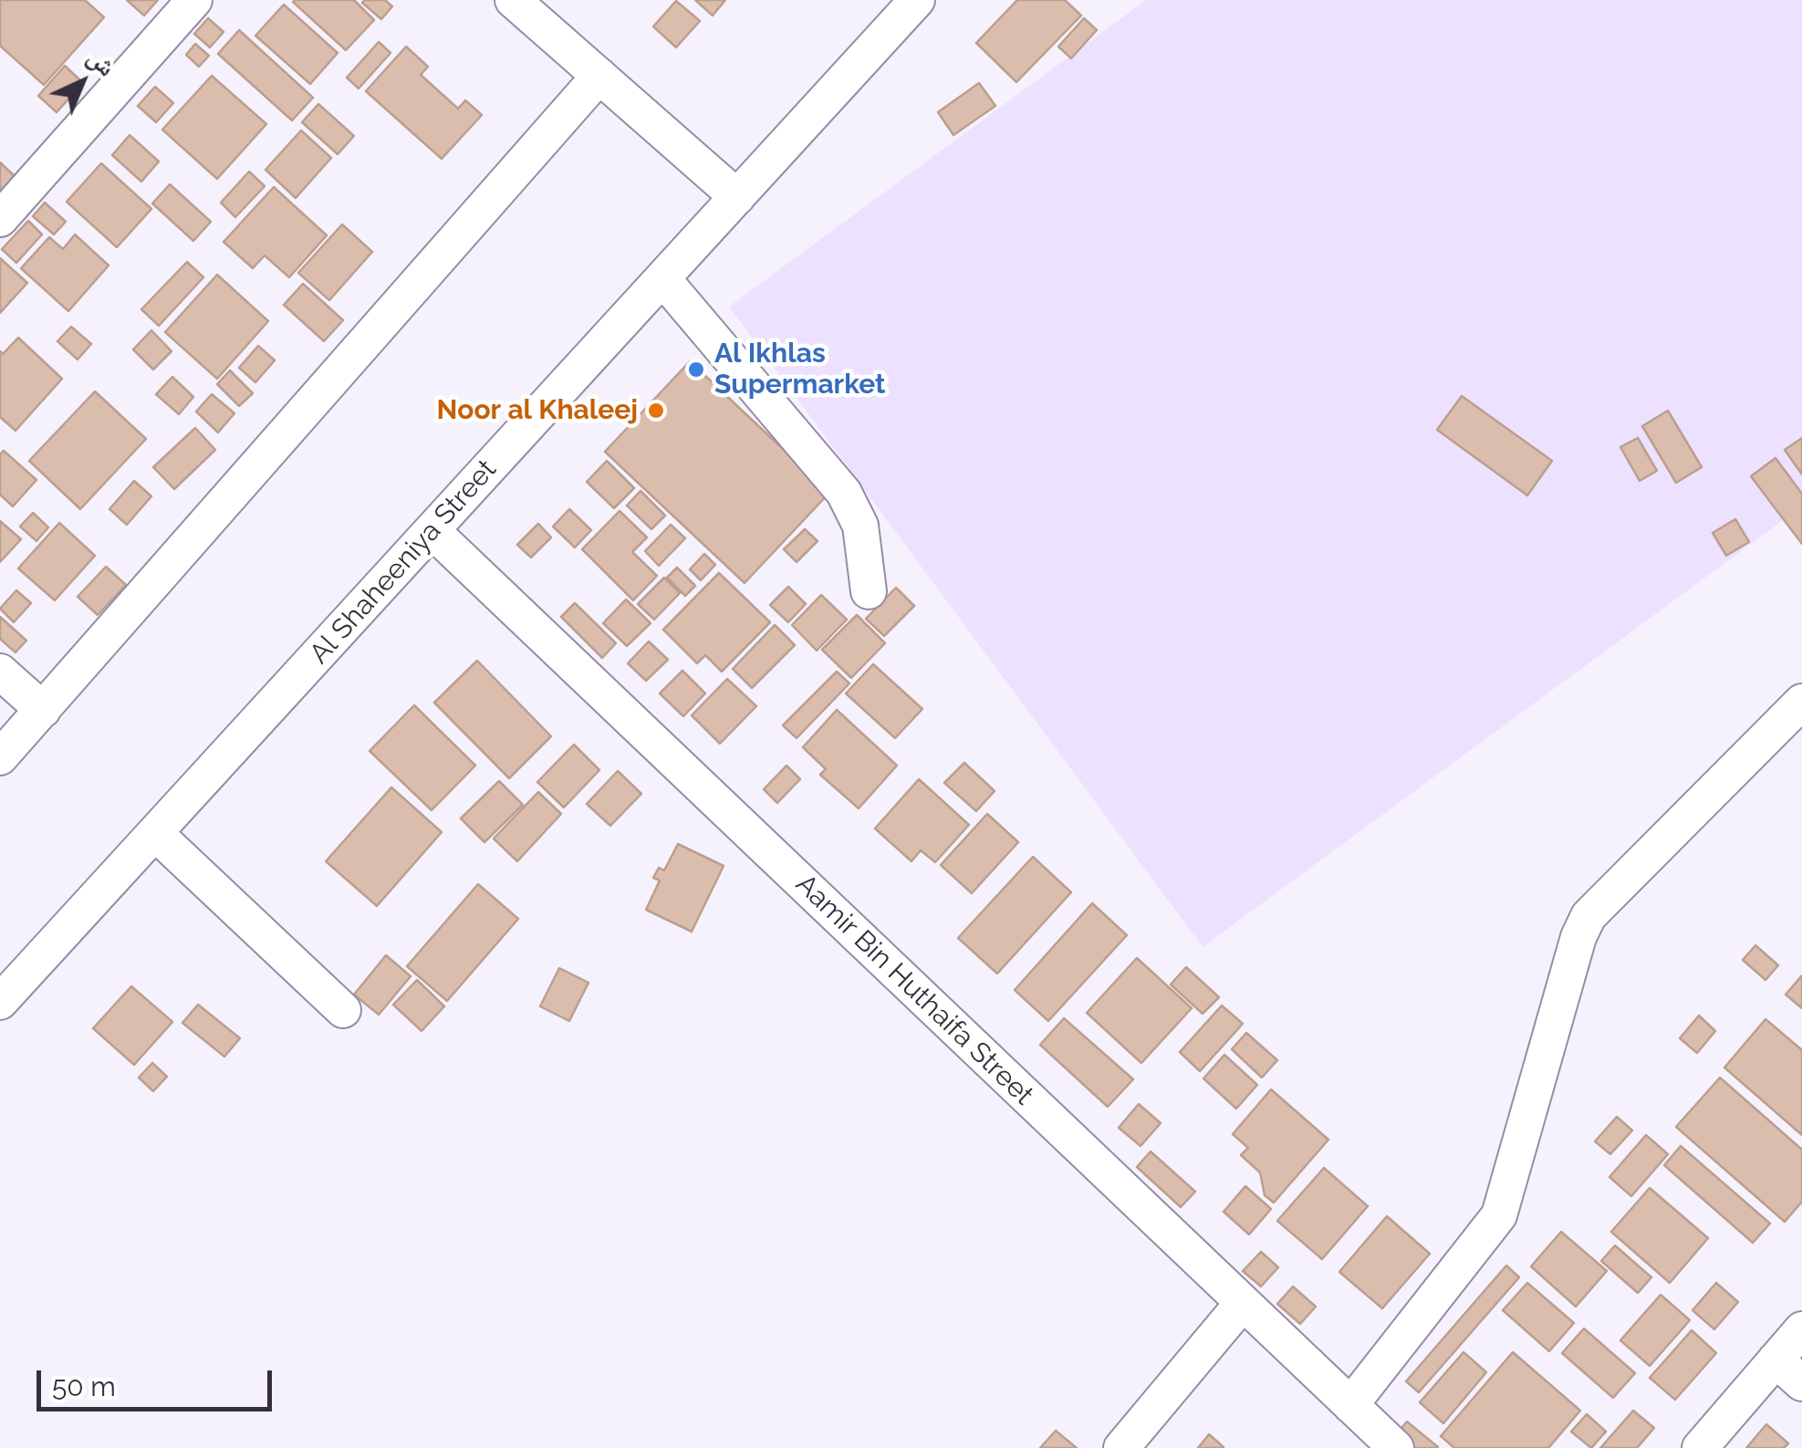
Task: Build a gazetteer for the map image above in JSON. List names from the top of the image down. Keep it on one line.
{"streets":{"street":["Al Shaheeniya Street","Aamir Bin Huthaifa Street"]},"crossings":[["Al Shaheeniya Street","Aamir Bin Huthaifa Street"]],"places":["Al Ikhlas Supermarket","Noor al Khaleej"],"scale_bar":"50 m","north":"top right"}
